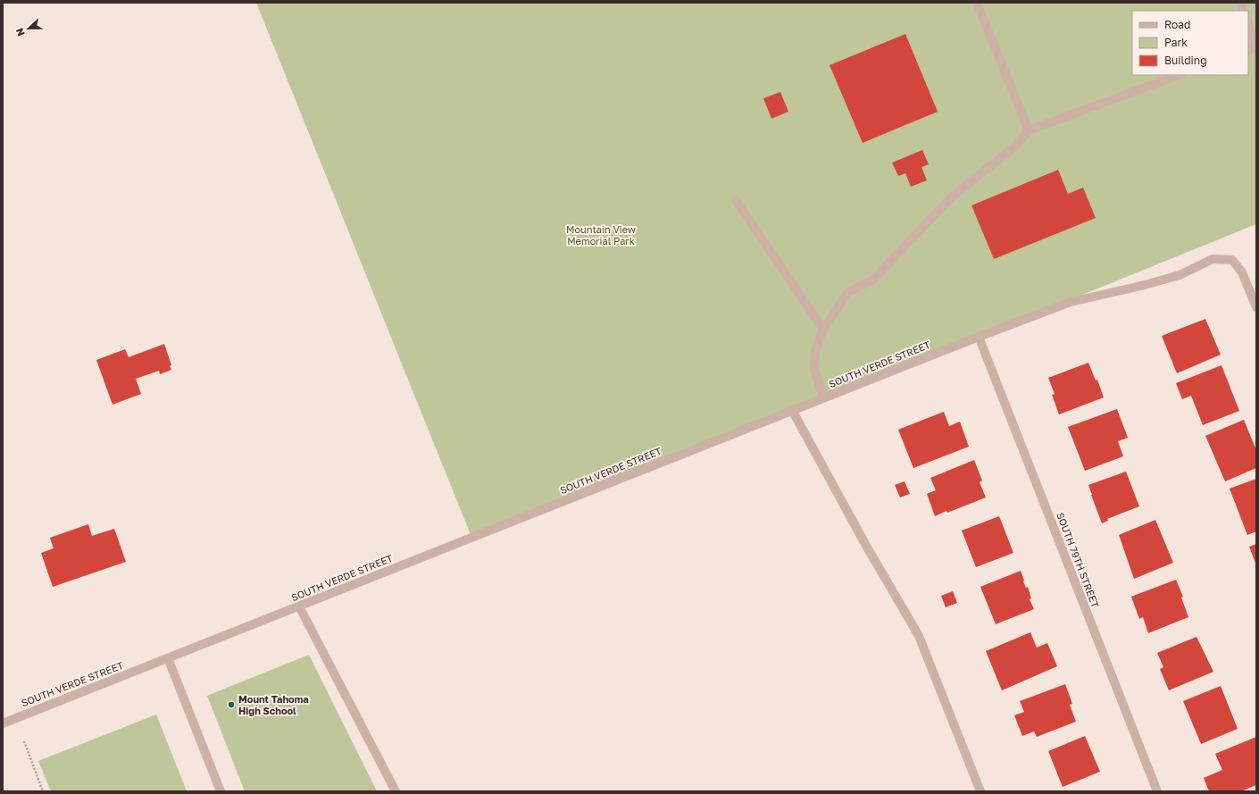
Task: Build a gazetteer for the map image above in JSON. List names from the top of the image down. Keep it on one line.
{"streets":{"street":["SOUTH VERDE STREET","SOUTH 79TH STREET"]},"crossings":[["SOUTH VERDE STREET","SOUTH 79TH STREET"]],"parks":["Mountain View Memorial Park"],"places":["Mount Tahoma High School"],"legend":["Road","Park","Building"],"north":"left"}
